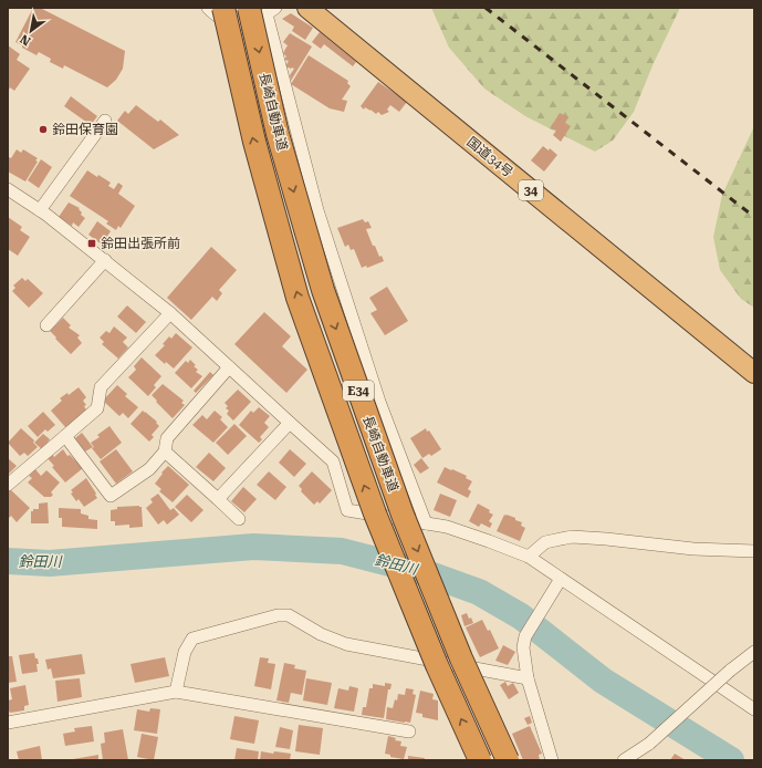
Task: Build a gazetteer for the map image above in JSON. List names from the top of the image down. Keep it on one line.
{"streets":{"highway":["長崎自動車道","国道34号","34","E34"]},"water":["鈴田川"],"places":{"other":["鈴田保育園"],"transit":["鈴田出張所前"]},"north":"bottom left"}
